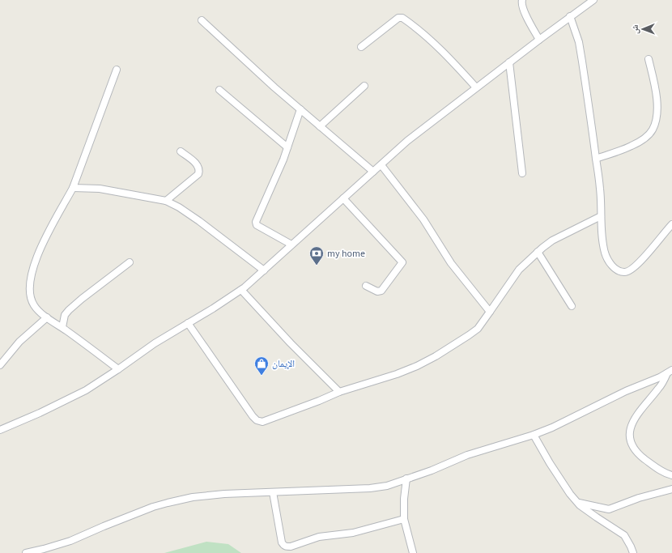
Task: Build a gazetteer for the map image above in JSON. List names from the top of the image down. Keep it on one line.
{"places":{"bank":["my home"],"shop":["الإيمان"]},"north":"left"}
